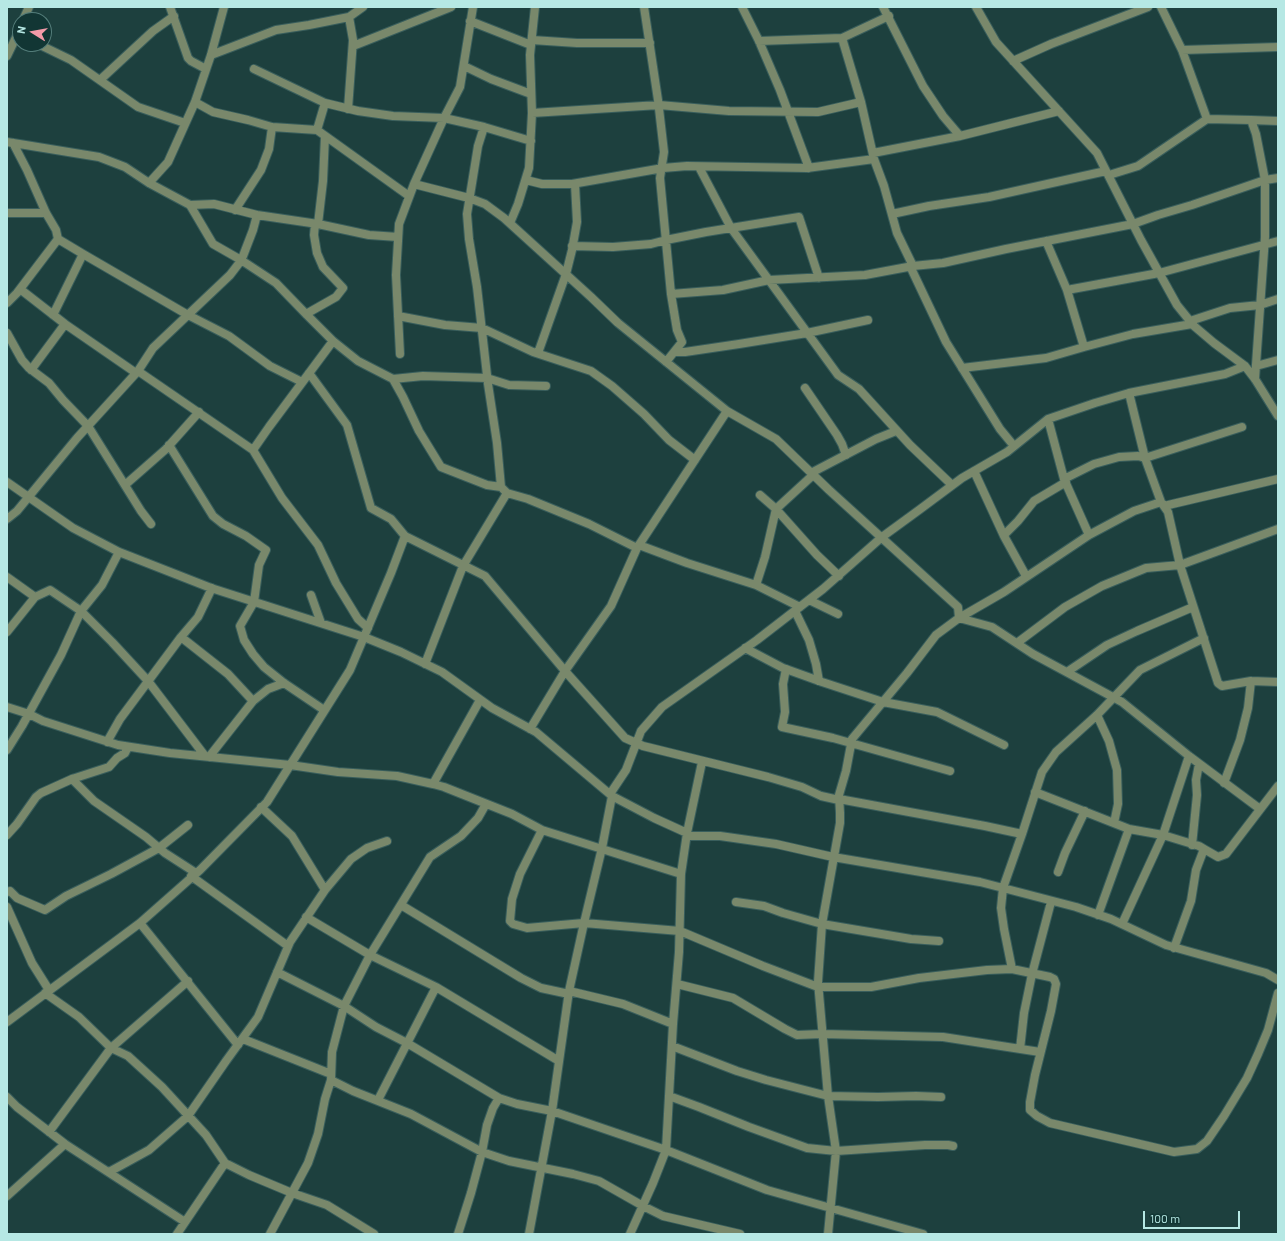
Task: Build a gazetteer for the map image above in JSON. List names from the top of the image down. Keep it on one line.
{"scale_bar":"100 m","north":"left"}
